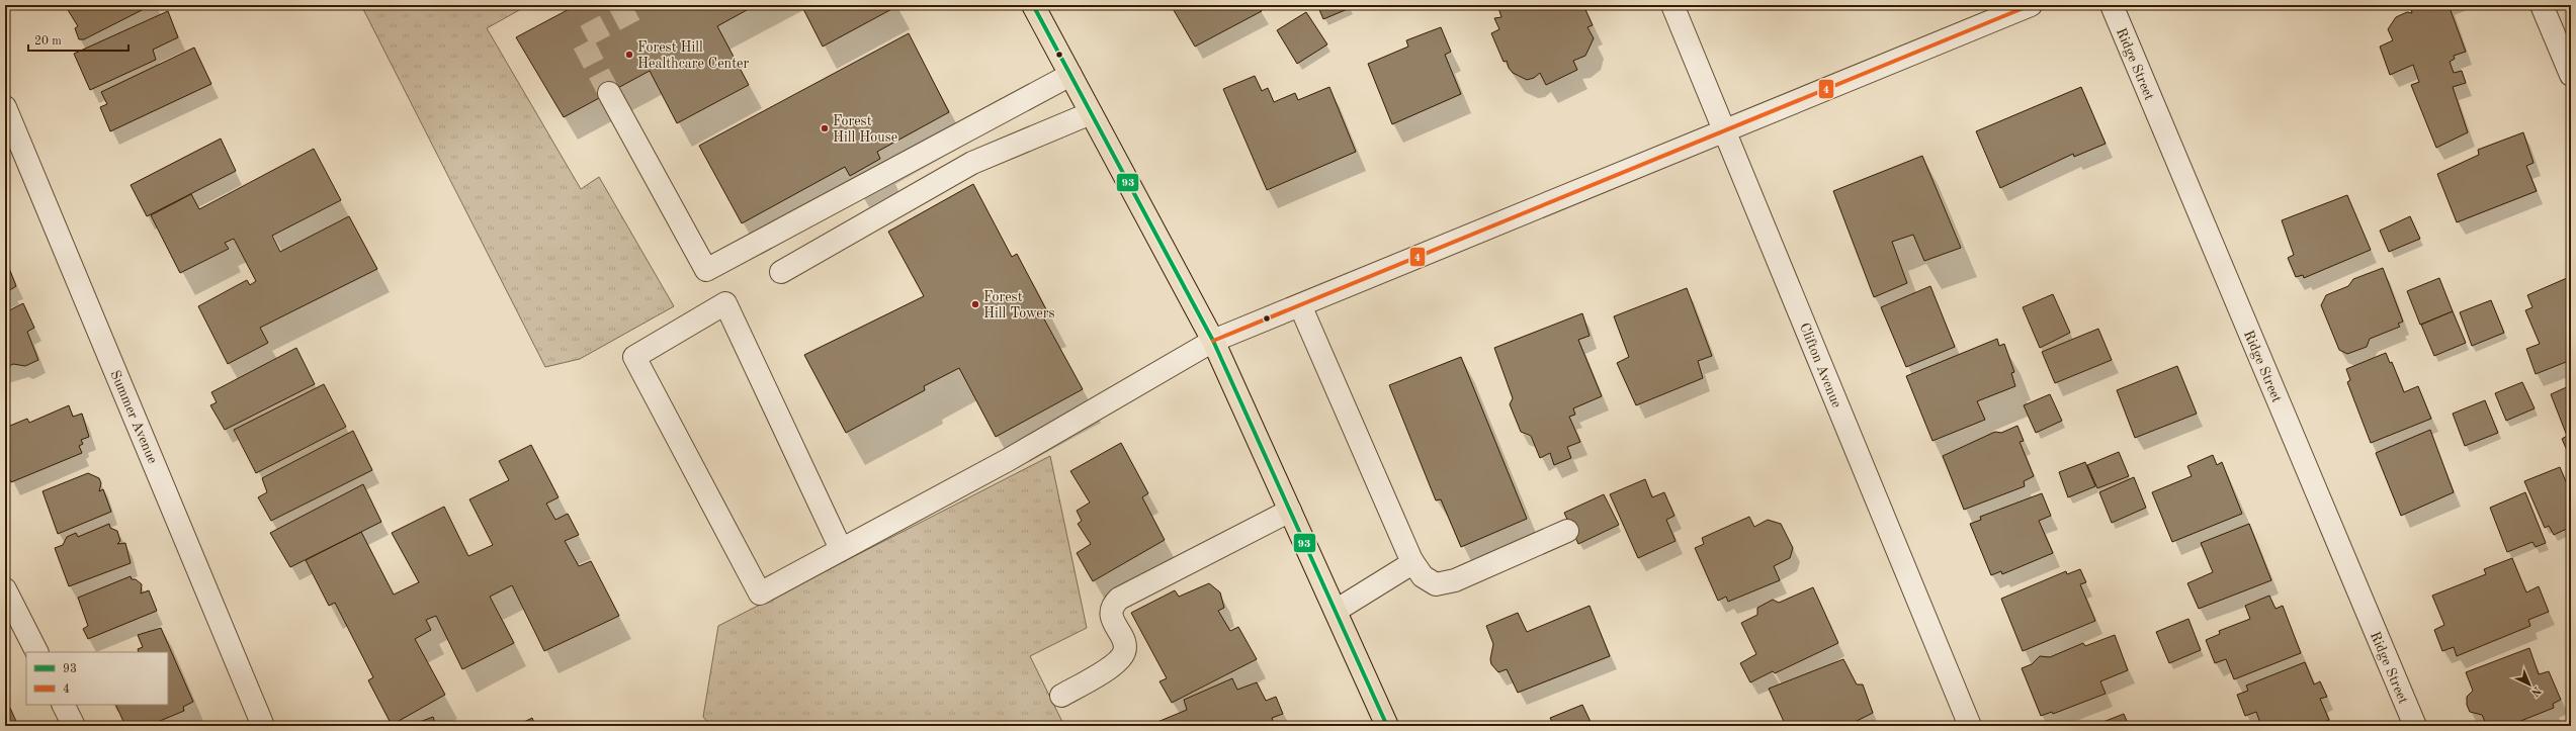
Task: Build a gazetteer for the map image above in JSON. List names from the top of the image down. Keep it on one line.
{"streets":{"street":["Ridge Street","Clifton Avenue","Summer Avenue"]},"places":["Forest Hill Healthcare Center","Forest Hill House","Forest Hill Towers"],"lines":["transit line 93","transit line 4"],"legend":["93","4"],"scale_bar":"20 m","north":"bottom right"}
